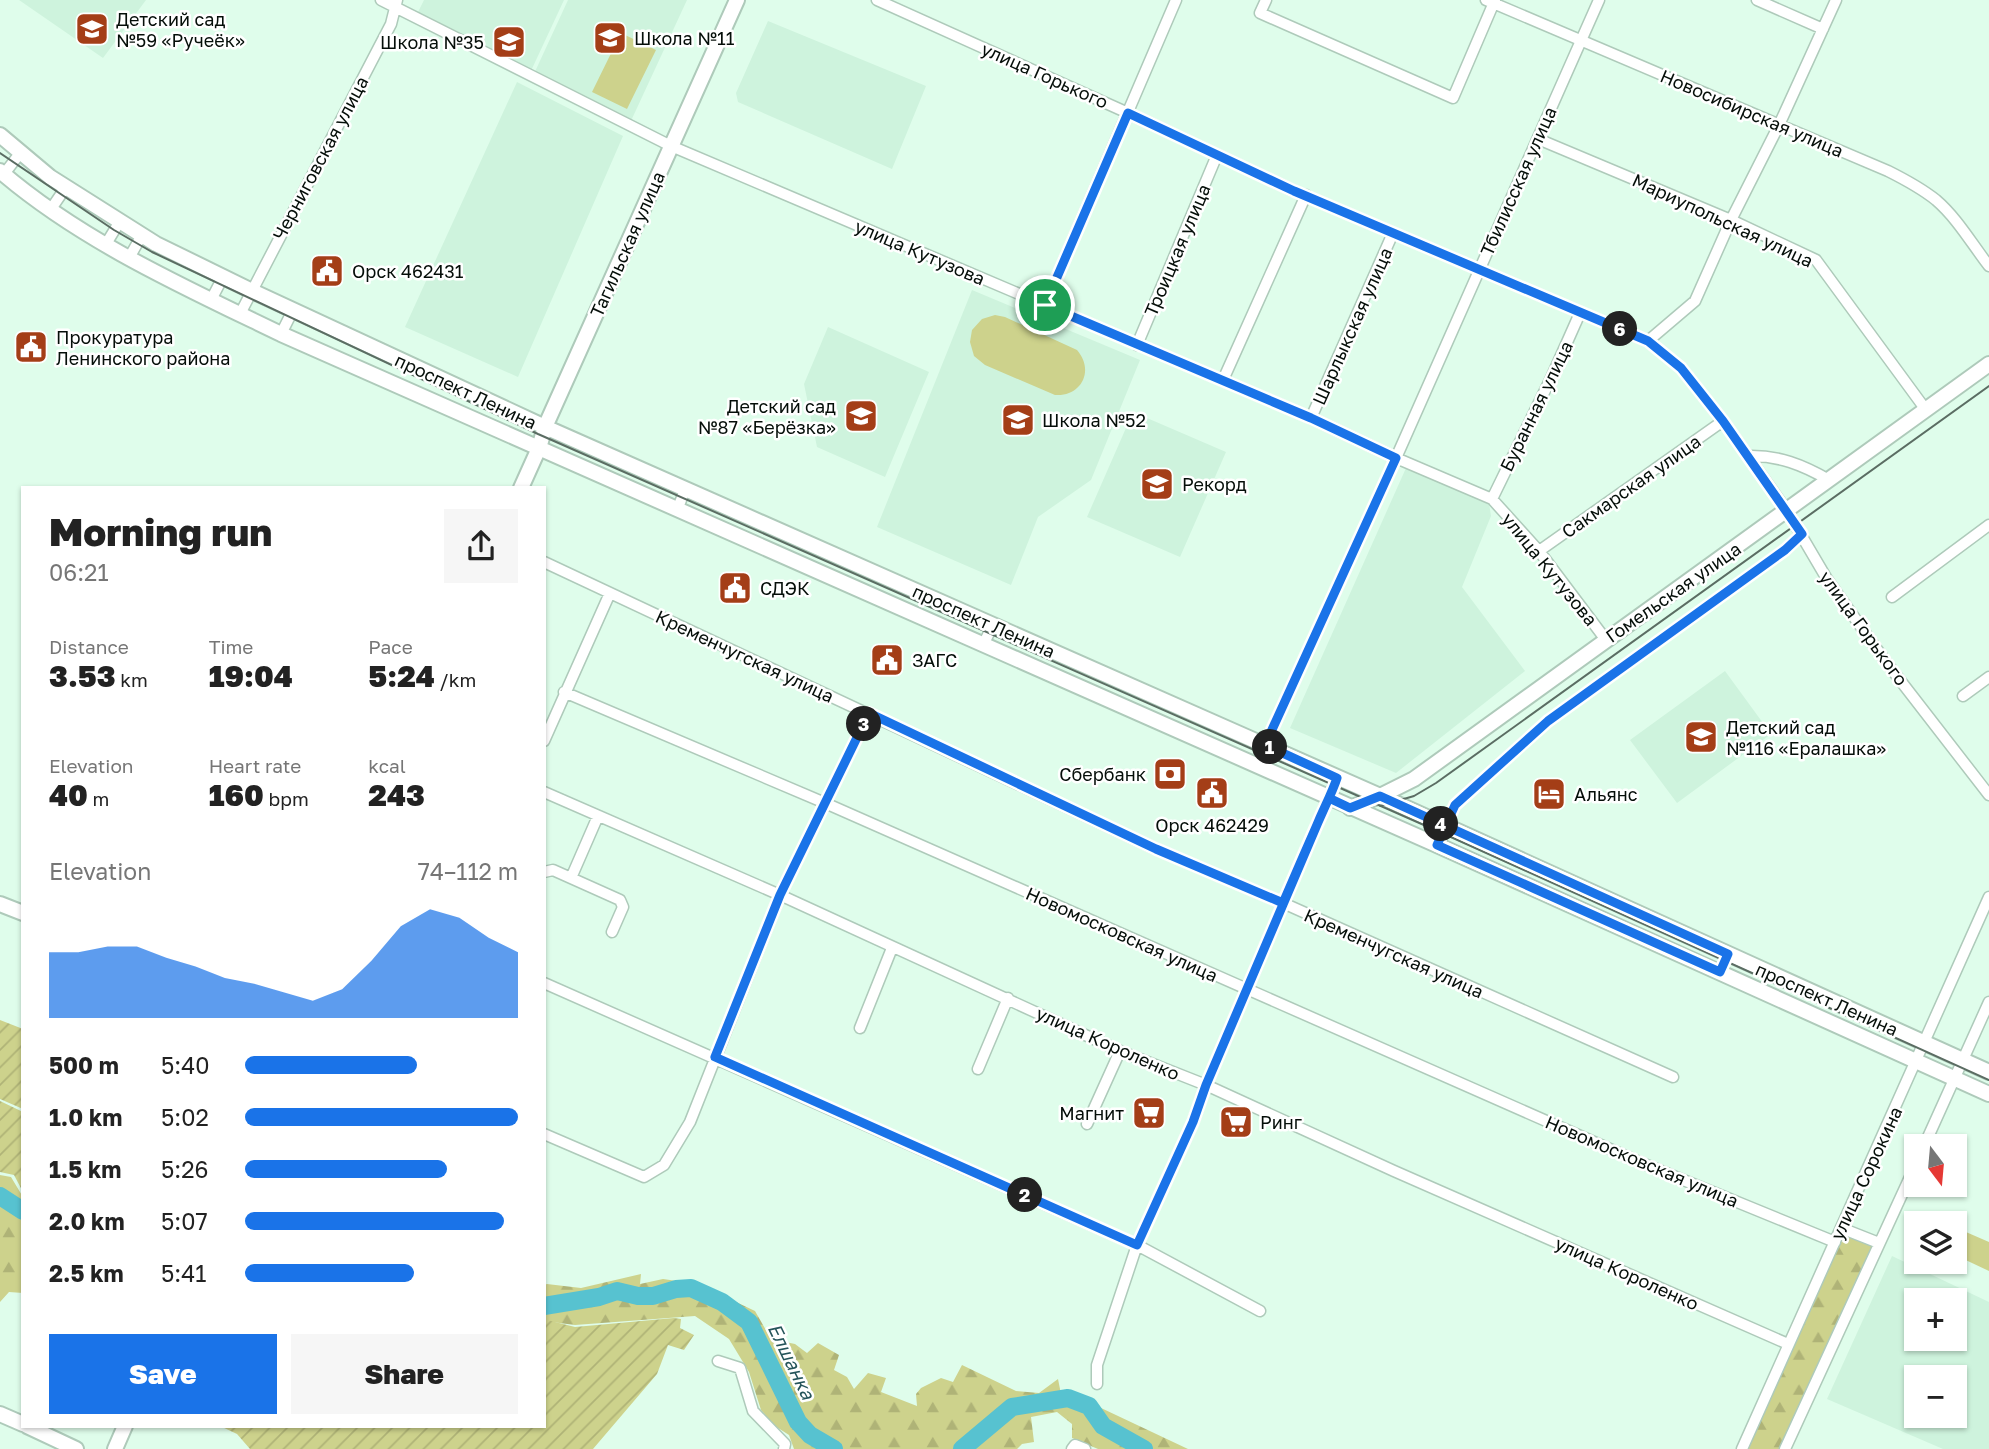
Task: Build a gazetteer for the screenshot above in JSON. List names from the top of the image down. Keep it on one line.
{"streets":{"main road":["Тагильская улица","проспект Ленина","Гомельская улица"],"street":["улица Горького","Новосибирская улица","Черниговская улица","Тбилисская улица","Мариупольская улица","Троицкая улица","улица Кутузова","Шарлыкская улица","Буранная улица","Сакмарская улица","Кременчугская улица","Новомосковская улица","улица Короленко","улица Сорокина"]},"crossings":[["улица Горького","Тбилисская улица"],["улица Горького","Троицкая улица"],["улица Горького","Шарлыкская улица"],["улица Горького","Буранная улица"],["улица Горького","Сакмарская улица"],["улица Горького","Гомельская улица"],["Новосибирская улица","Тбилисская улица"],["Черниговская улица","улица Кутузова"],["Черниговская улица","проспект Ленина"],["Тбилисская улица","Мариупольская улица"],["Тбилисская улица","улица Кутузова"],["Тбилисская улица","проспект Ленина"],["Мариупольская улица","Гомельская улица"],["Тагильская улица","улица Кутузова"],["Тагильская улица","проспект Ленина"],["Троицкая улица","улица Кутузова"],["улица Кутузова","Шарлыкская улица"],["улица Кутузова","Буранная улица"],["улица Кутузова","Сакмарская улица"],["улица Кутузова","Гомельская улица"],["проспект Ленина","Гомельская улица"],["проспект Ленина","улица Сорокина"],["Новомосковская улица","улица Сорокина"],["улица Короленко","улица Сорокина"]],"water":["Елшанка"],"places":{"school or university":["Детский сад №59 «Ручеёк»","Школа №11","Школа №35","Детский сад №87 «Берёзка»","Школа №52","Рекорд","Детский сад №116 «Ералашка»"],"public building":["Орск 462431","Прокуратура Ленинского района","СДЭК","ЗАГС","Орск 462429"],"bank":["Сбербанк"],"hotel":["Альянс"],"supermarket":["Магнит","Ринг"]},"north":"bottom","page":{"pins":["6","3","1","4","2"],"heading":["Morning run","06:21"],"stats":[["Distance","3.53 km"],["Time","19:04"],["Pace","5:24 /km"],["Elevation","40 m"],["Heart rate","160 bpm"],["kcal","243"]],"chart":["Elevation","74–112 m"],"list":[{"name":"500 m","note":"5:40"},{"name":"1.0 km","note":"5:02"},{"name":"1.5 km","note":"5:26"},{"name":"2.0 km","note":"5:07"},{"name":"2.5 km","note":"5:41"}],"map_buttons":["+","−"],"buttons":["Save","Share"]}}
